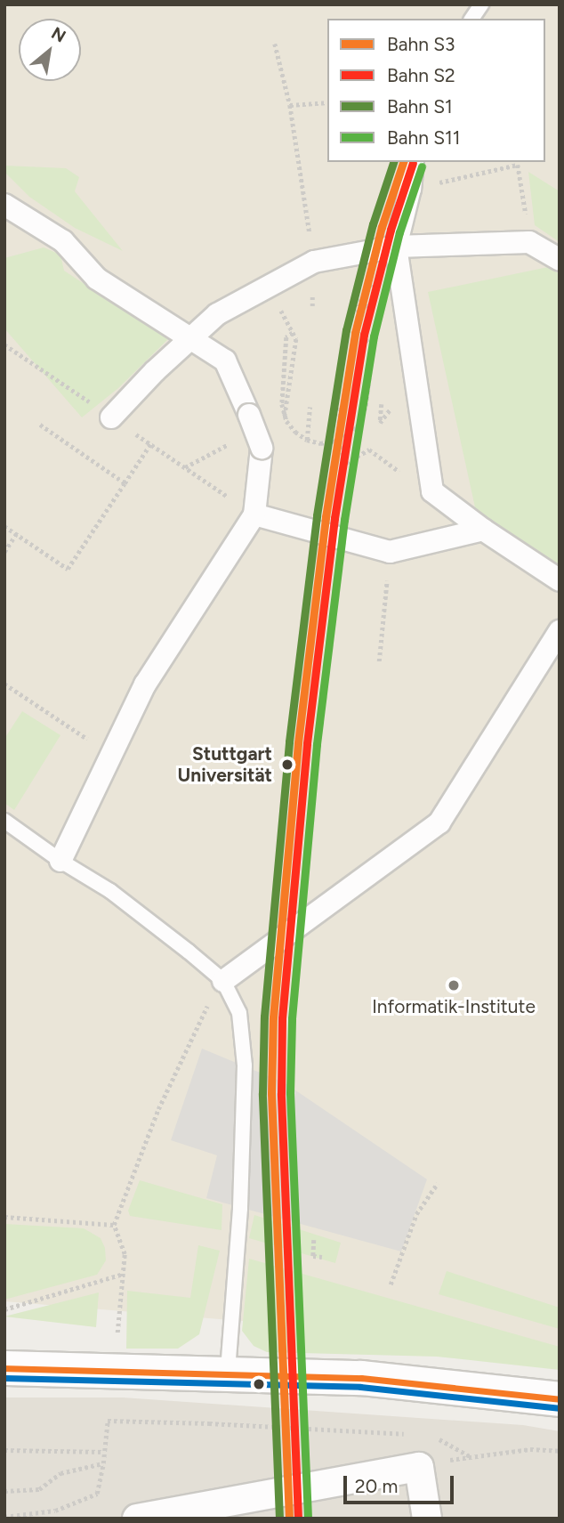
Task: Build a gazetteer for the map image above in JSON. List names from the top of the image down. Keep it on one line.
{"places":["Stuttgart Universität","Informatik-Institute"],"lines":["rail line S3","rail line S1","rail line S2","rail line S11"],"legend":["Bahn S3","Bahn S2","Bahn S1","Bahn S11"],"scale_bar":"20 m","north":"top right"}
